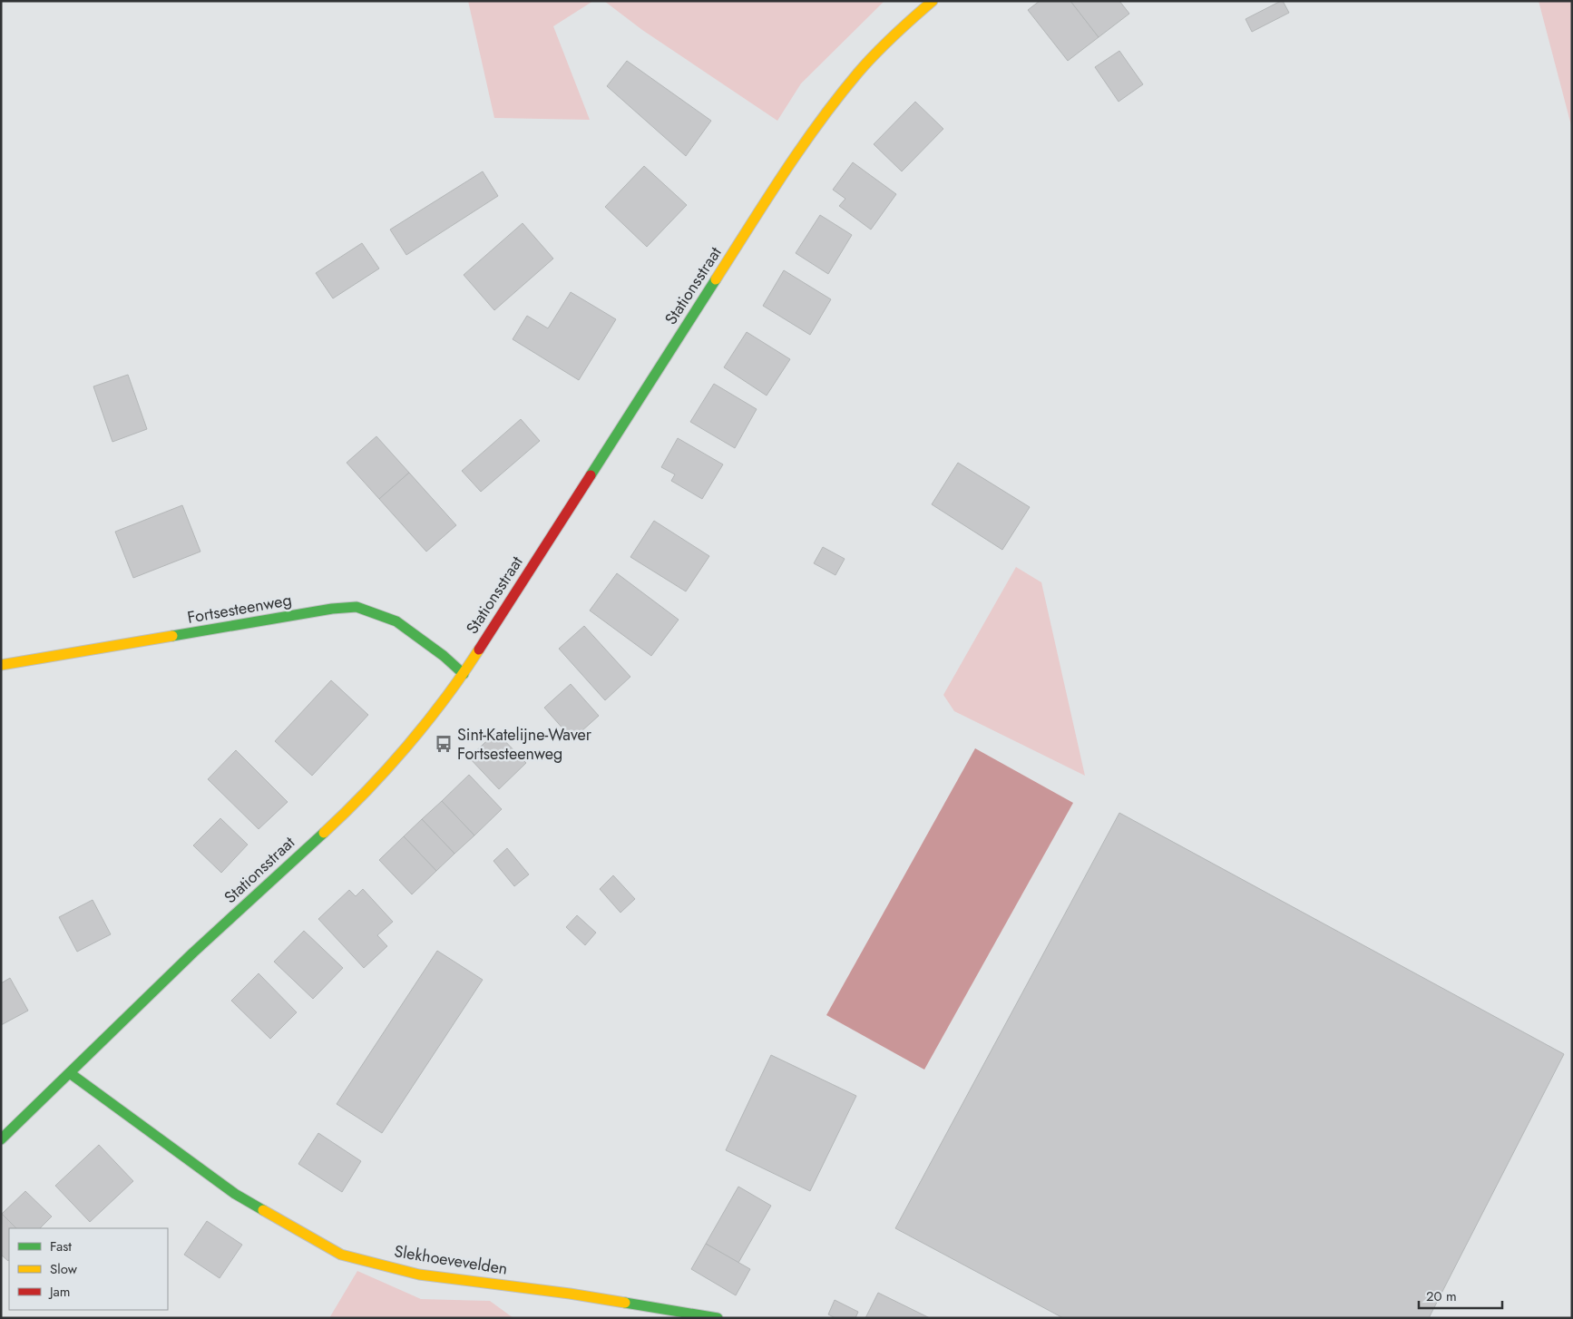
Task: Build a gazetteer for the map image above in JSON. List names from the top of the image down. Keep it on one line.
{"streets":{"street":["Stationsstraat","Fortsesteenweg","Slekhoevevelden"]},"crossings":[["Stationsstraat","Fortsesteenweg"],["Stationsstraat","Slekhoevevelden"]],"places":{"bus stop":["Sint-Katelijne-Waver Fortsesteenweg"]},"legend":["Fast","Slow","Jam"],"scale_bar":"20 m"}
